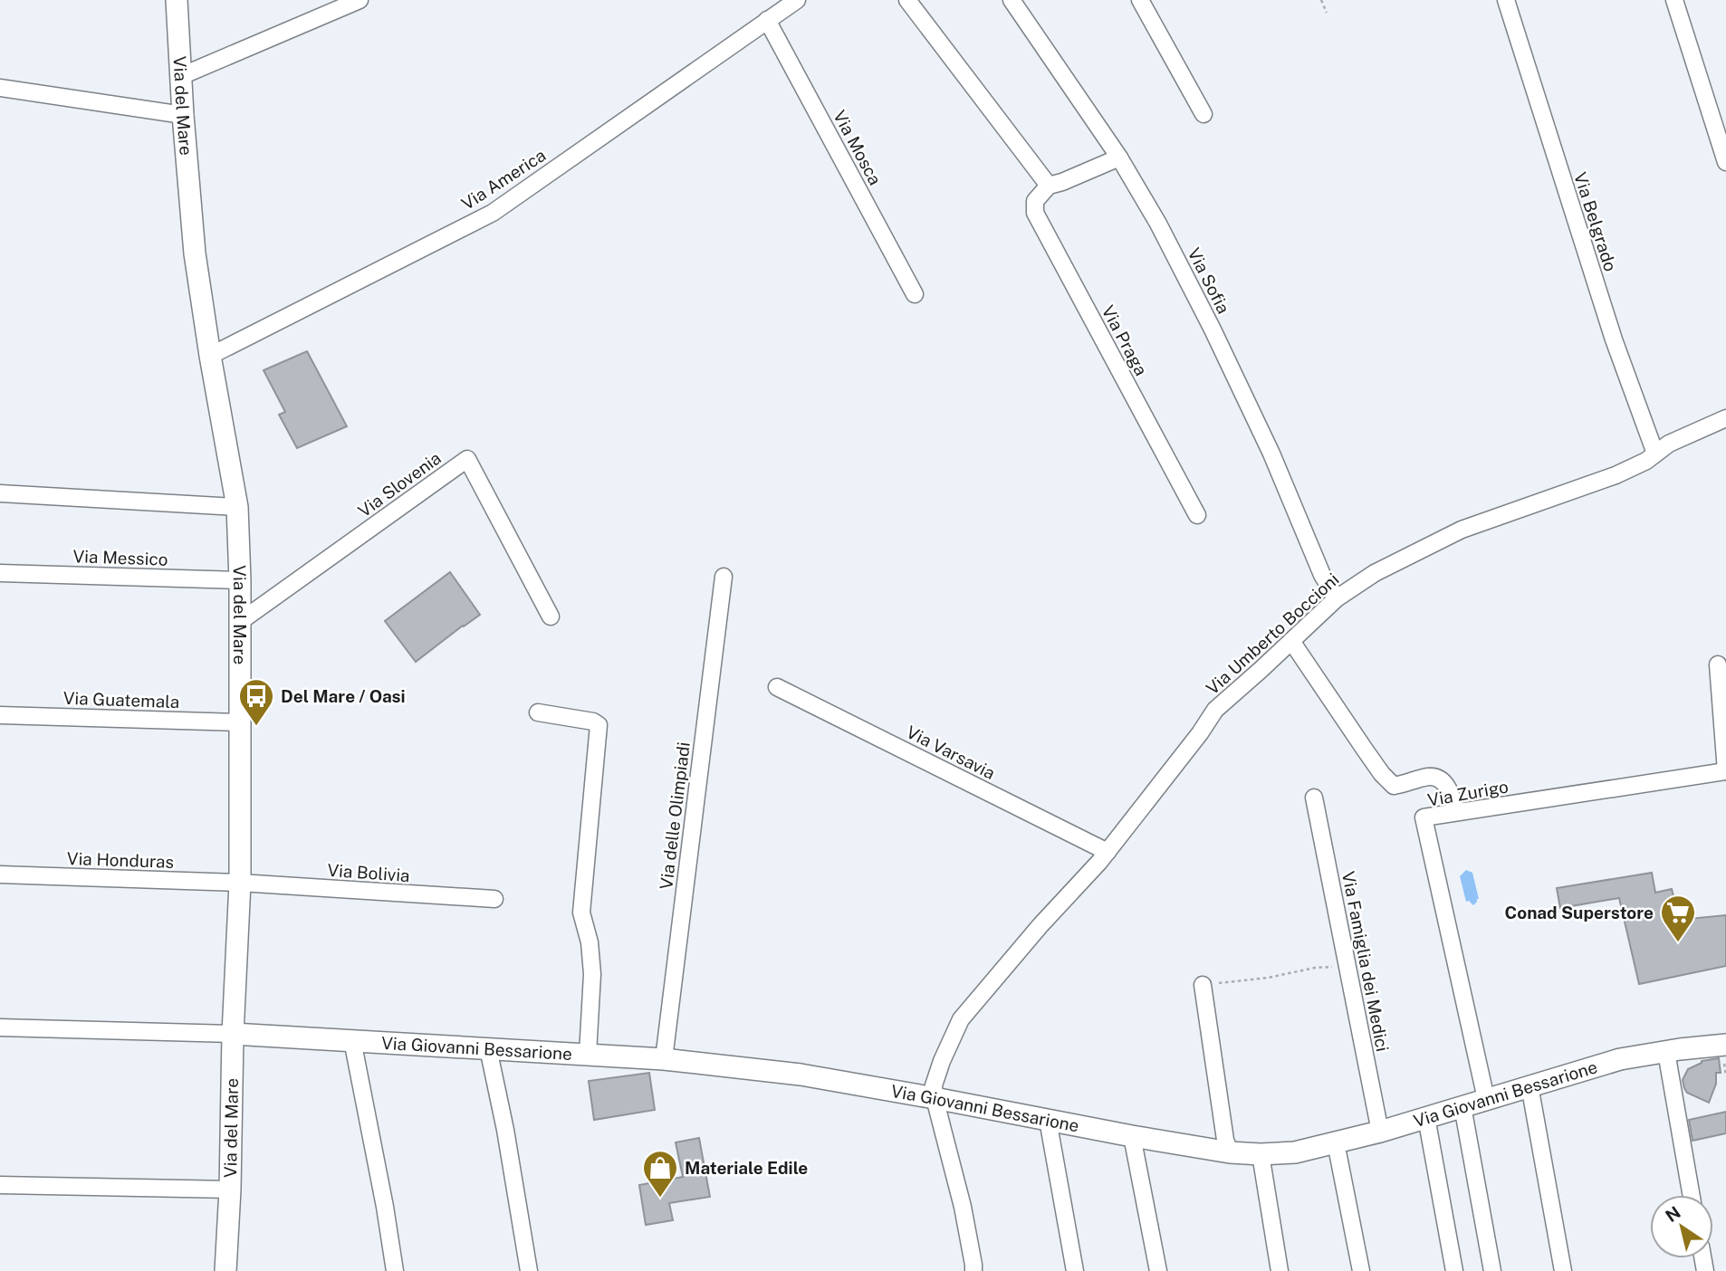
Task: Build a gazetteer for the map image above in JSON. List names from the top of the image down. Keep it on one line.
{"streets":{"street":["Via del Mare","Via Mosca","Via America","Via Belgrado","Via Sofia","Via Praga","Via Slovenia","Via Messico","Via Umberto Boccioni","Via Guatemala","Via Varsavia","Via Zurigo","Via delle Olimpiadi","Via Honduras","Via Bolivia","Via Famiglia dei Medici","Via Giovanni Bessarione"]},"crossings":[["Via del Mare","Via America"],["Via del Mare","Via Slovenia"],["Via del Mare","Via Messico"],["Via del Mare","Via Guatemala"],["Via del Mare","Via Honduras"],["Via del Mare","Via Bolivia"],["Via del Mare","Via Giovanni Bessarione"],["Via Mosca","Via America"],["Via Belgrado","Via Umberto Boccioni"],["Via Sofia","Via Umberto Boccioni"],["Via Umberto Boccioni","Via Varsavia"],["Via Umberto Boccioni","Via Giovanni Bessarione"],["Via Zurigo","Via Giovanni Bessarione"],["Via delle Olimpiadi","Via Giovanni Bessarione"],["Via Honduras","Via Bolivia"],["Via Famiglia dei Medici","Via Giovanni Bessarione"]],"places":{"bus stop":["Del Mare / Oasi"],"supermarket":["Conad Superstore"],"shop":["Materiale Edile"]},"north":"top left"}
